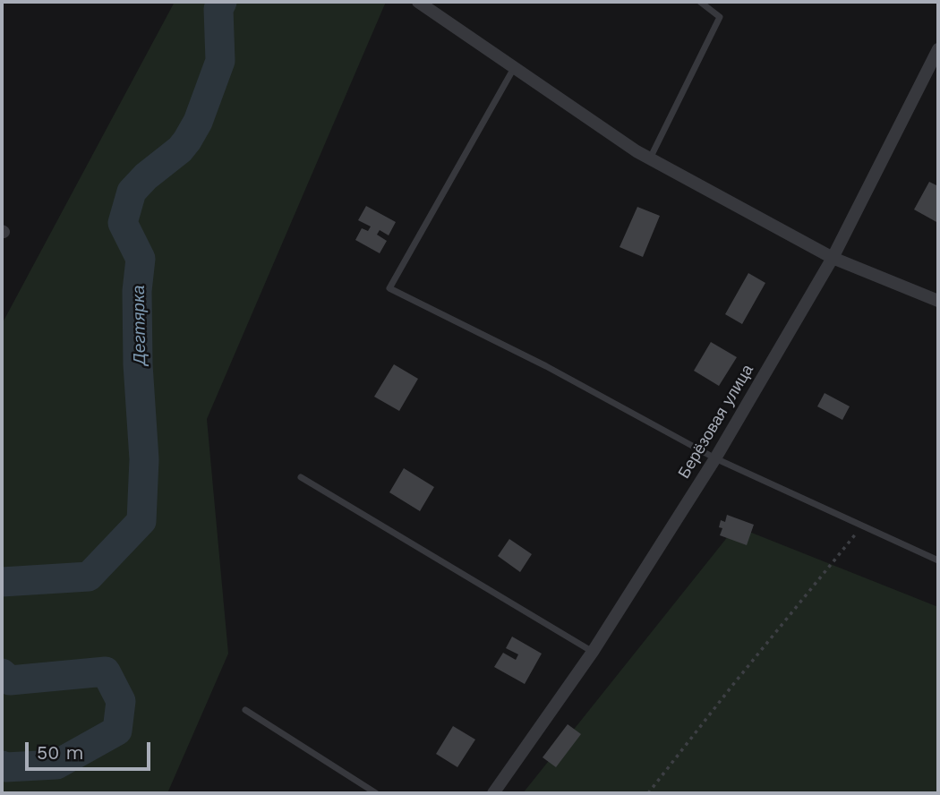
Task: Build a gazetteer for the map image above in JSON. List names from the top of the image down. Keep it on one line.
{"streets":{"street":["Берёзовая улица"]},"water":["Дегтярка"],"scale_bar":"50 m"}
